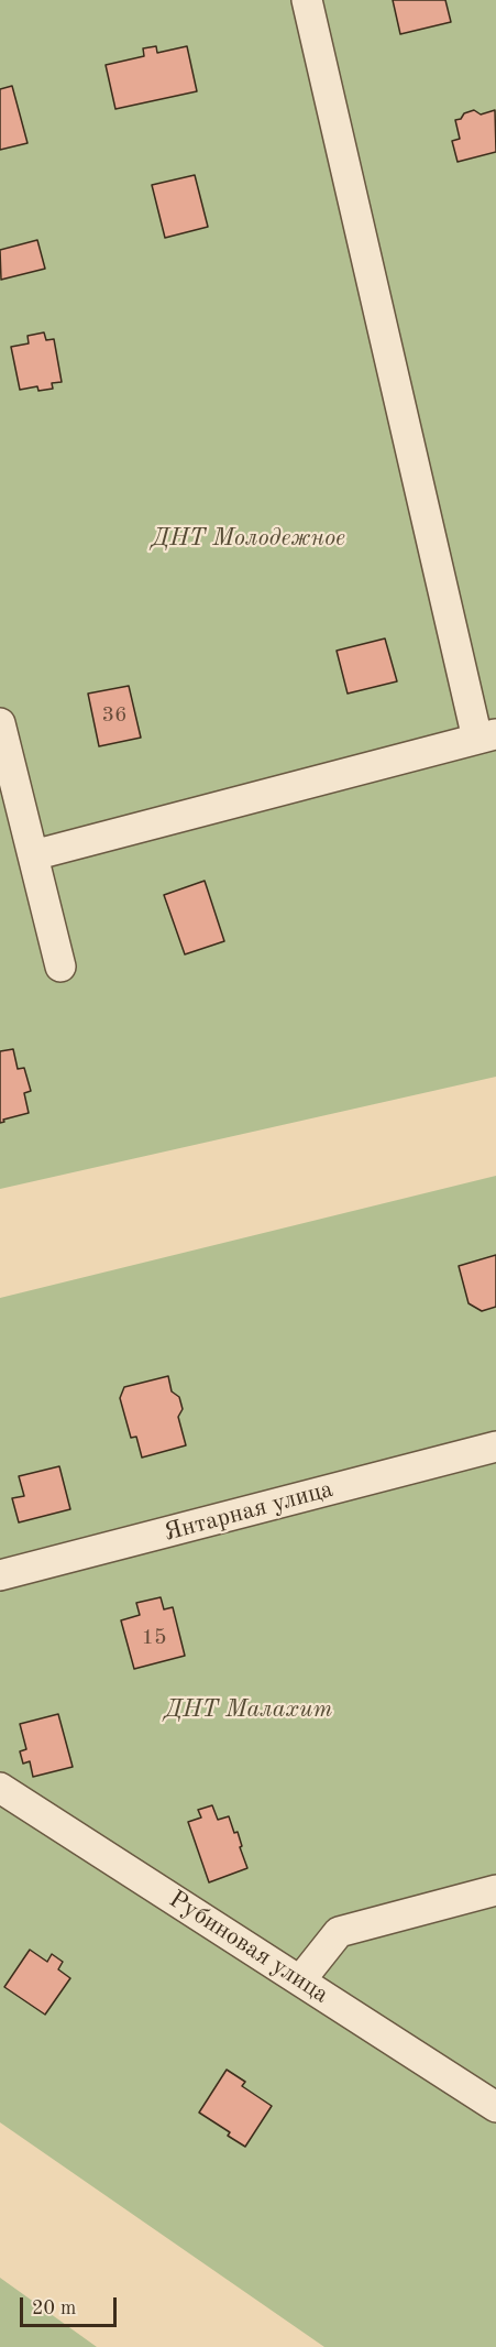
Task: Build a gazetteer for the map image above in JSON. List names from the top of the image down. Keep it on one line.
{"streets":{"street":["Янтарная улица","Рубиновая улица"]},"parks":["ДНТ Молодежное","ДНТ Малахит"],"house_numbers":["36","15"],"scale_bar":"20 m"}
